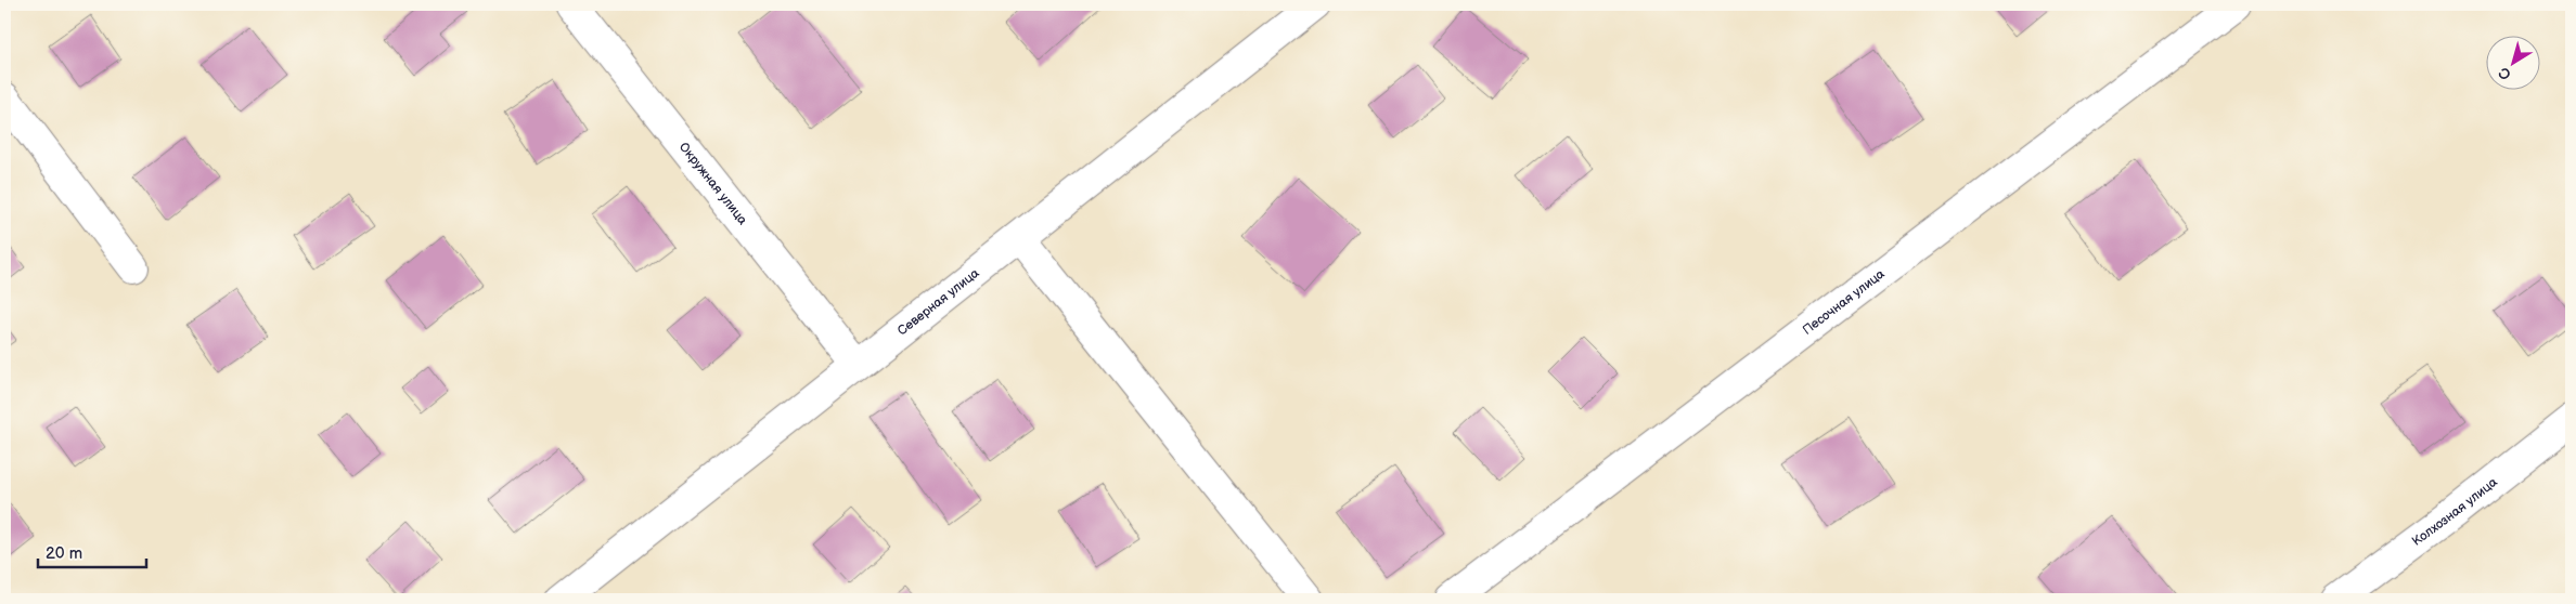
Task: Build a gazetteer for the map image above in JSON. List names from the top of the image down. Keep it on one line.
{"streets":{"street":["Окружная улица","Северная улица","Песочная улица","Колхозная улица"]},"crossings":[["Окружная улица","Северная улица"]],"scale_bar":"20 m","north":"bottom left"}
